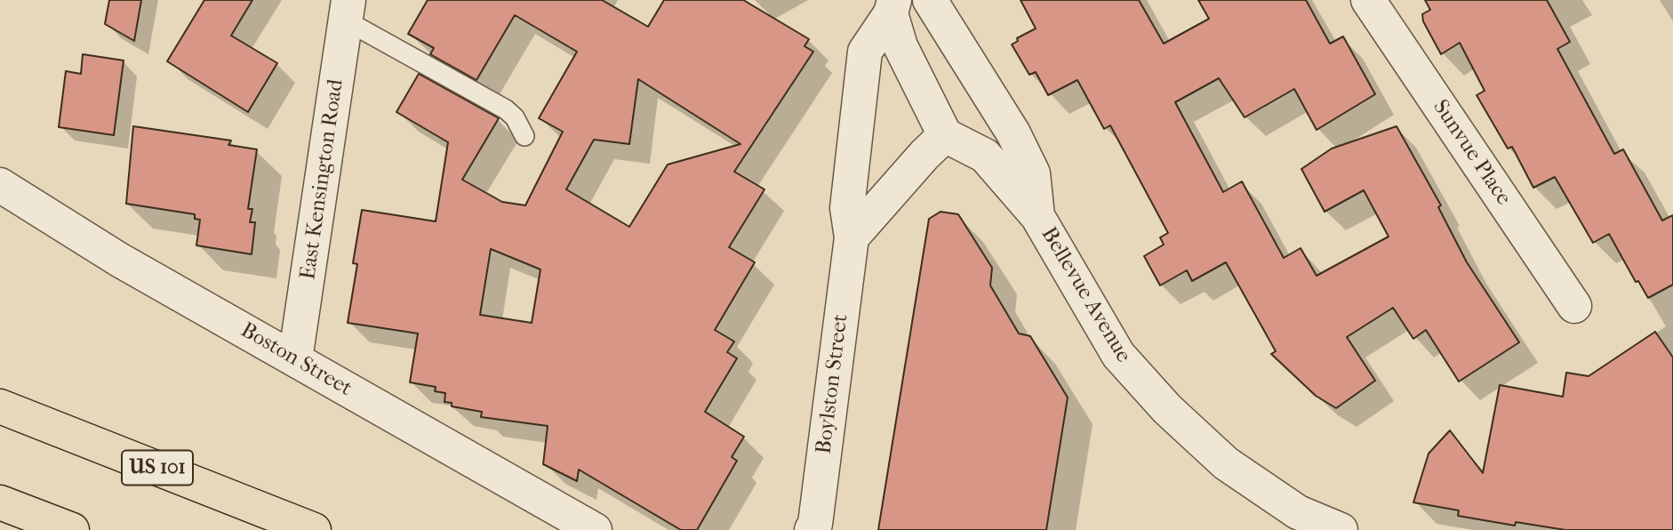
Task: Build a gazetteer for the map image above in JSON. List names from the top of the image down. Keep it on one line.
{"streets":{"highway":["US 101"],"street":["Sunvue Place","East Kensington Road","Bellevue Avenue","Boston Street","Boylston Street"]},"crossings":[["East Kensington Road","Boston Street"]]}
